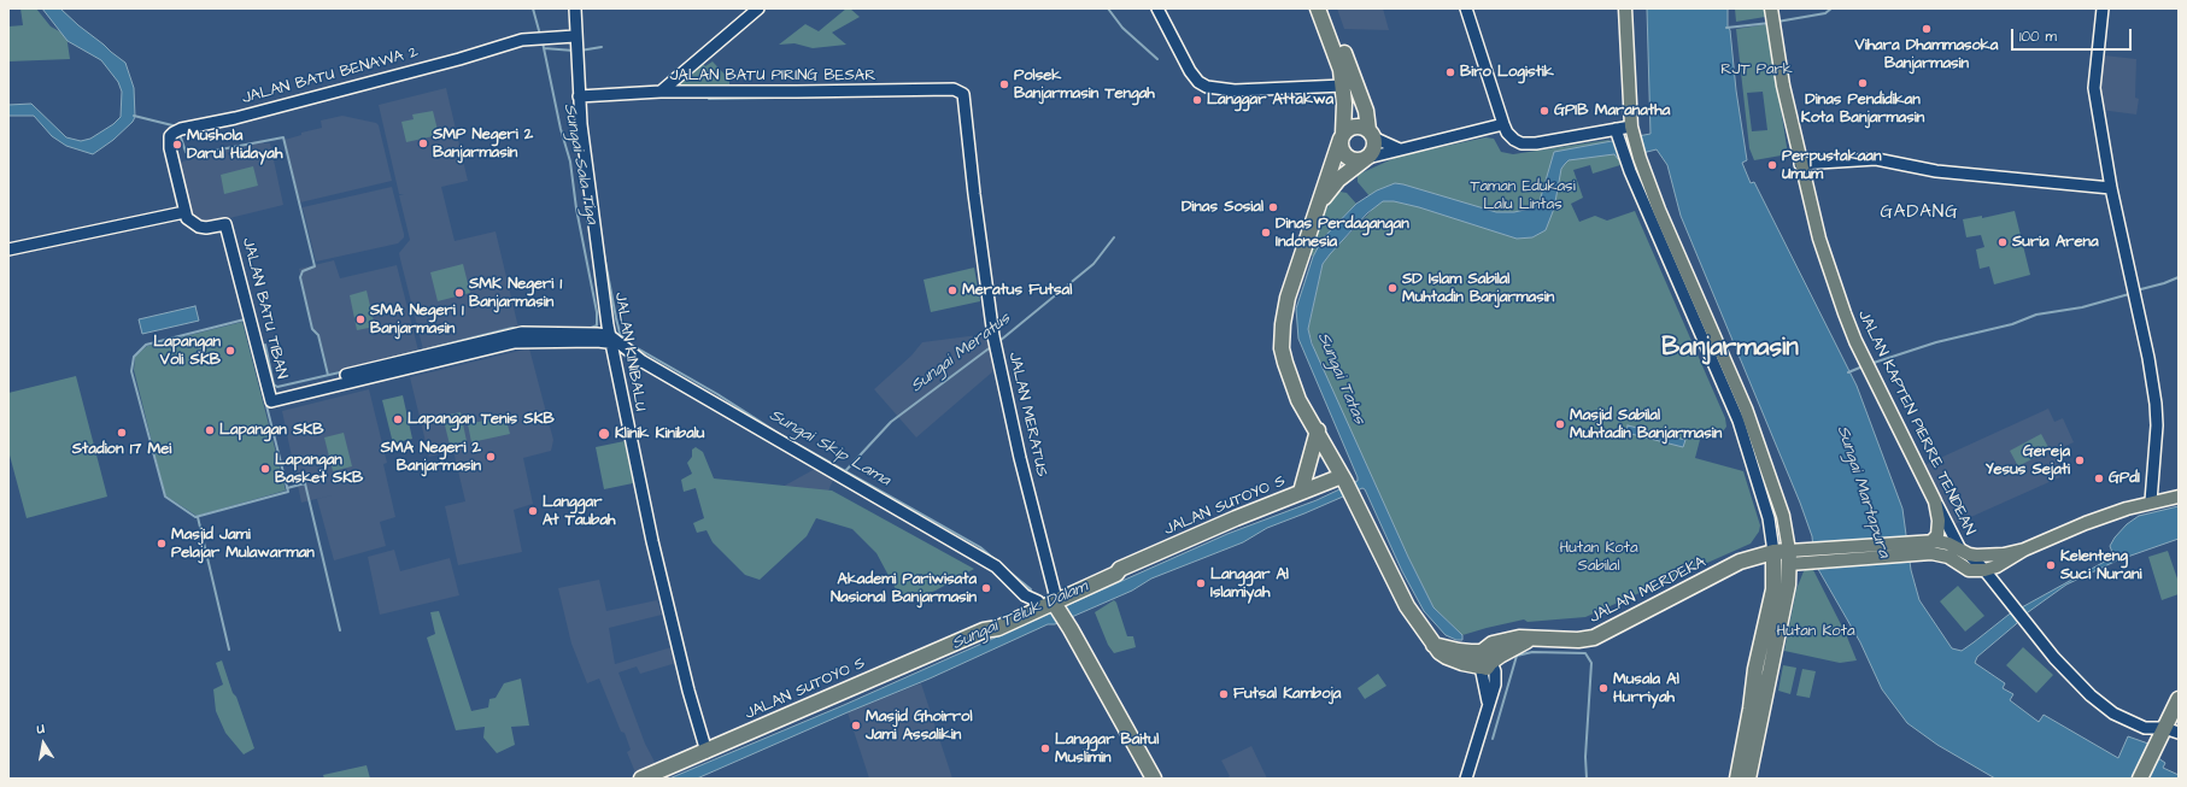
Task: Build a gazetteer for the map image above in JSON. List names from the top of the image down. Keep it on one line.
{"streets":{"highway":["JALAN SUTOYO S","JALAN MERDEKA"],"main road":["JALAN KAPTEN PIERRE TENDEAN"],"street":["JALAN BATU BENAWA 2","JALAN BATU PIRING BESAR","JALAN BATU TIBAN","JALAN KINIBALU","JALAN MERATUS"]},"crossings":[["JALAN BATU BENAWA 2","JALAN BATU TIBAN"],["JALAN BATU BENAWA 2","JALAN KINIBALU"],["JALAN BATU PIRING BESAR","JALAN KINIBALU"],["JALAN BATU PIRING BESAR","JALAN MERATUS"],["JALAN BATU TIBAN","JALAN KINIBALU"],["JALAN KINIBALU","JALAN SUTOYO S"],["JALAN MERATUS","JALAN SUTOYO S"]],"districts":["GADANG","Banjarmasin"],"water":["Sungai Sala Tiga","Sungai Meratus","Sungai Tatas","Sungai Skip Lama","Sungai Martapura","Sungai Teluk Dalam"],"parks":["RJT Park","Taman Edukasi Lalu Lintas","Hutan Kota Sabilal","Hutan Kota"],"places":["Vihara Dhammasoka Banjarmasin","Biro Logistik","Dinas Pendidikan Kota Banjarmasin","Polsek Banjarmasin Tengah","Langgar Attakwa","GPIB Maranatha","SMP Negeri 2 Banjarmasin","Mushola Darul Hidayah","Perpustakaan Umum","Dinas Sosial","Dinas Perdagangan Indonesia","Suria Arena","SD Islam Sabilal Muhtadin Banjarmasin","Meratus Futsal","SMK Negeri 1 Banjarmasin","SMA Negeri 1 Banjarmasin","Lapangan Voli SKB","Lapangan Tenis SKB","Masjid Sabilal Muhtadin Banjarmasin","Lapangan SKB","Stadion 17 Mei","Klinik Kinibalu","SMA Negeri 2 Banjarmasin","Gereja Yesus Sejati","Lapangan Basket SKB","GPdI","Langgar At Taubah","Masjid Jami Pelajar Mulawarman","Kelenteng Suci Nurani","Langgar Al Islamiyah","Akademi Pariwisata Nasional Banjarmasin","Musala Al Hurriyah","Futsal Kamboja","Masjid Ghoirrol Jami Assalikin","Langgar Baitul Muslimin"],"scale_bar":"100 m","north":"top"}
